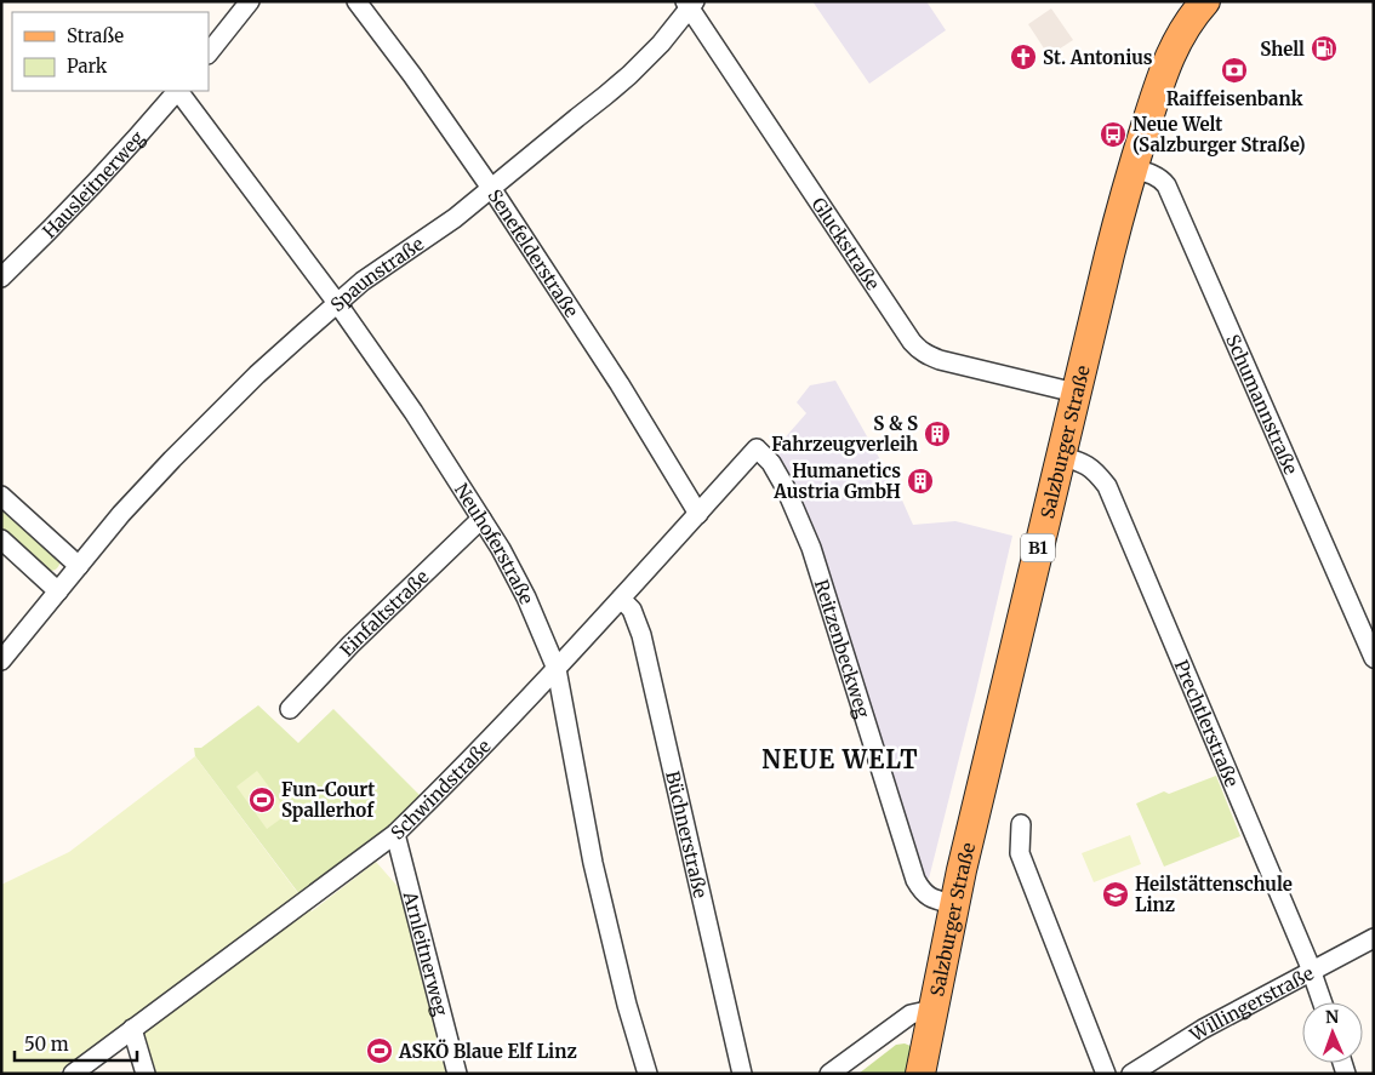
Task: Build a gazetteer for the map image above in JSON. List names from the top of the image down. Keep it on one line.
{"streets":{"main road":["Salzburger Straße","B1"],"street":["Hausleitnerweg","Gluckstraße","Senefelderstraße","Spaunstraße","Schumannstraße","Neuhoferstraße","Einfaltstraße","Reitzenbeckweg","Prechtlerstraße","Schwindstraße","Büchnerstraße","Arnleitnerweg","Willingerstraße"]},"crossings":[["Gluckstraße","Spaunstraße"],["Gluckstraße","Salzburger Straße"],["Senefelderstraße","Spaunstraße"],["Senefelderstraße","Schwindstraße"],["Spaunstraße","Neuhoferstraße"],["Schumannstraße","Salzburger Straße"],["Salzburger Straße","Reitzenbeckweg"],["Salzburger Straße","Prechtlerstraße"],["Neuhoferstraße","Einfaltstraße"],["Neuhoferstraße","Schwindstraße"],["Reitzenbeckweg","Schwindstraße"],["Prechtlerstraße","Willingerstraße"],["Schwindstraße","Büchnerstraße"],["Schwindstraße","Arnleitnerweg"]],"districts":["NEUE WELT"],"places":{"fuel station":["Shell"],"church":["St. Antonius"],"bank":["Raiffeisenbank"],"bus stop":["Neue Welt (Salzburger Straße)"],"building":["S & S Fahrzeugverleih","Humanetics Austria GmbH"],"sports":["Fun-Court Spallerhof","ASKÖ Blaue Elf Linz"],"school or university":["Heilstättenschule Linz"]},"legend":["Straße","Park"],"scale_bar":"50 m","north":"top"}
